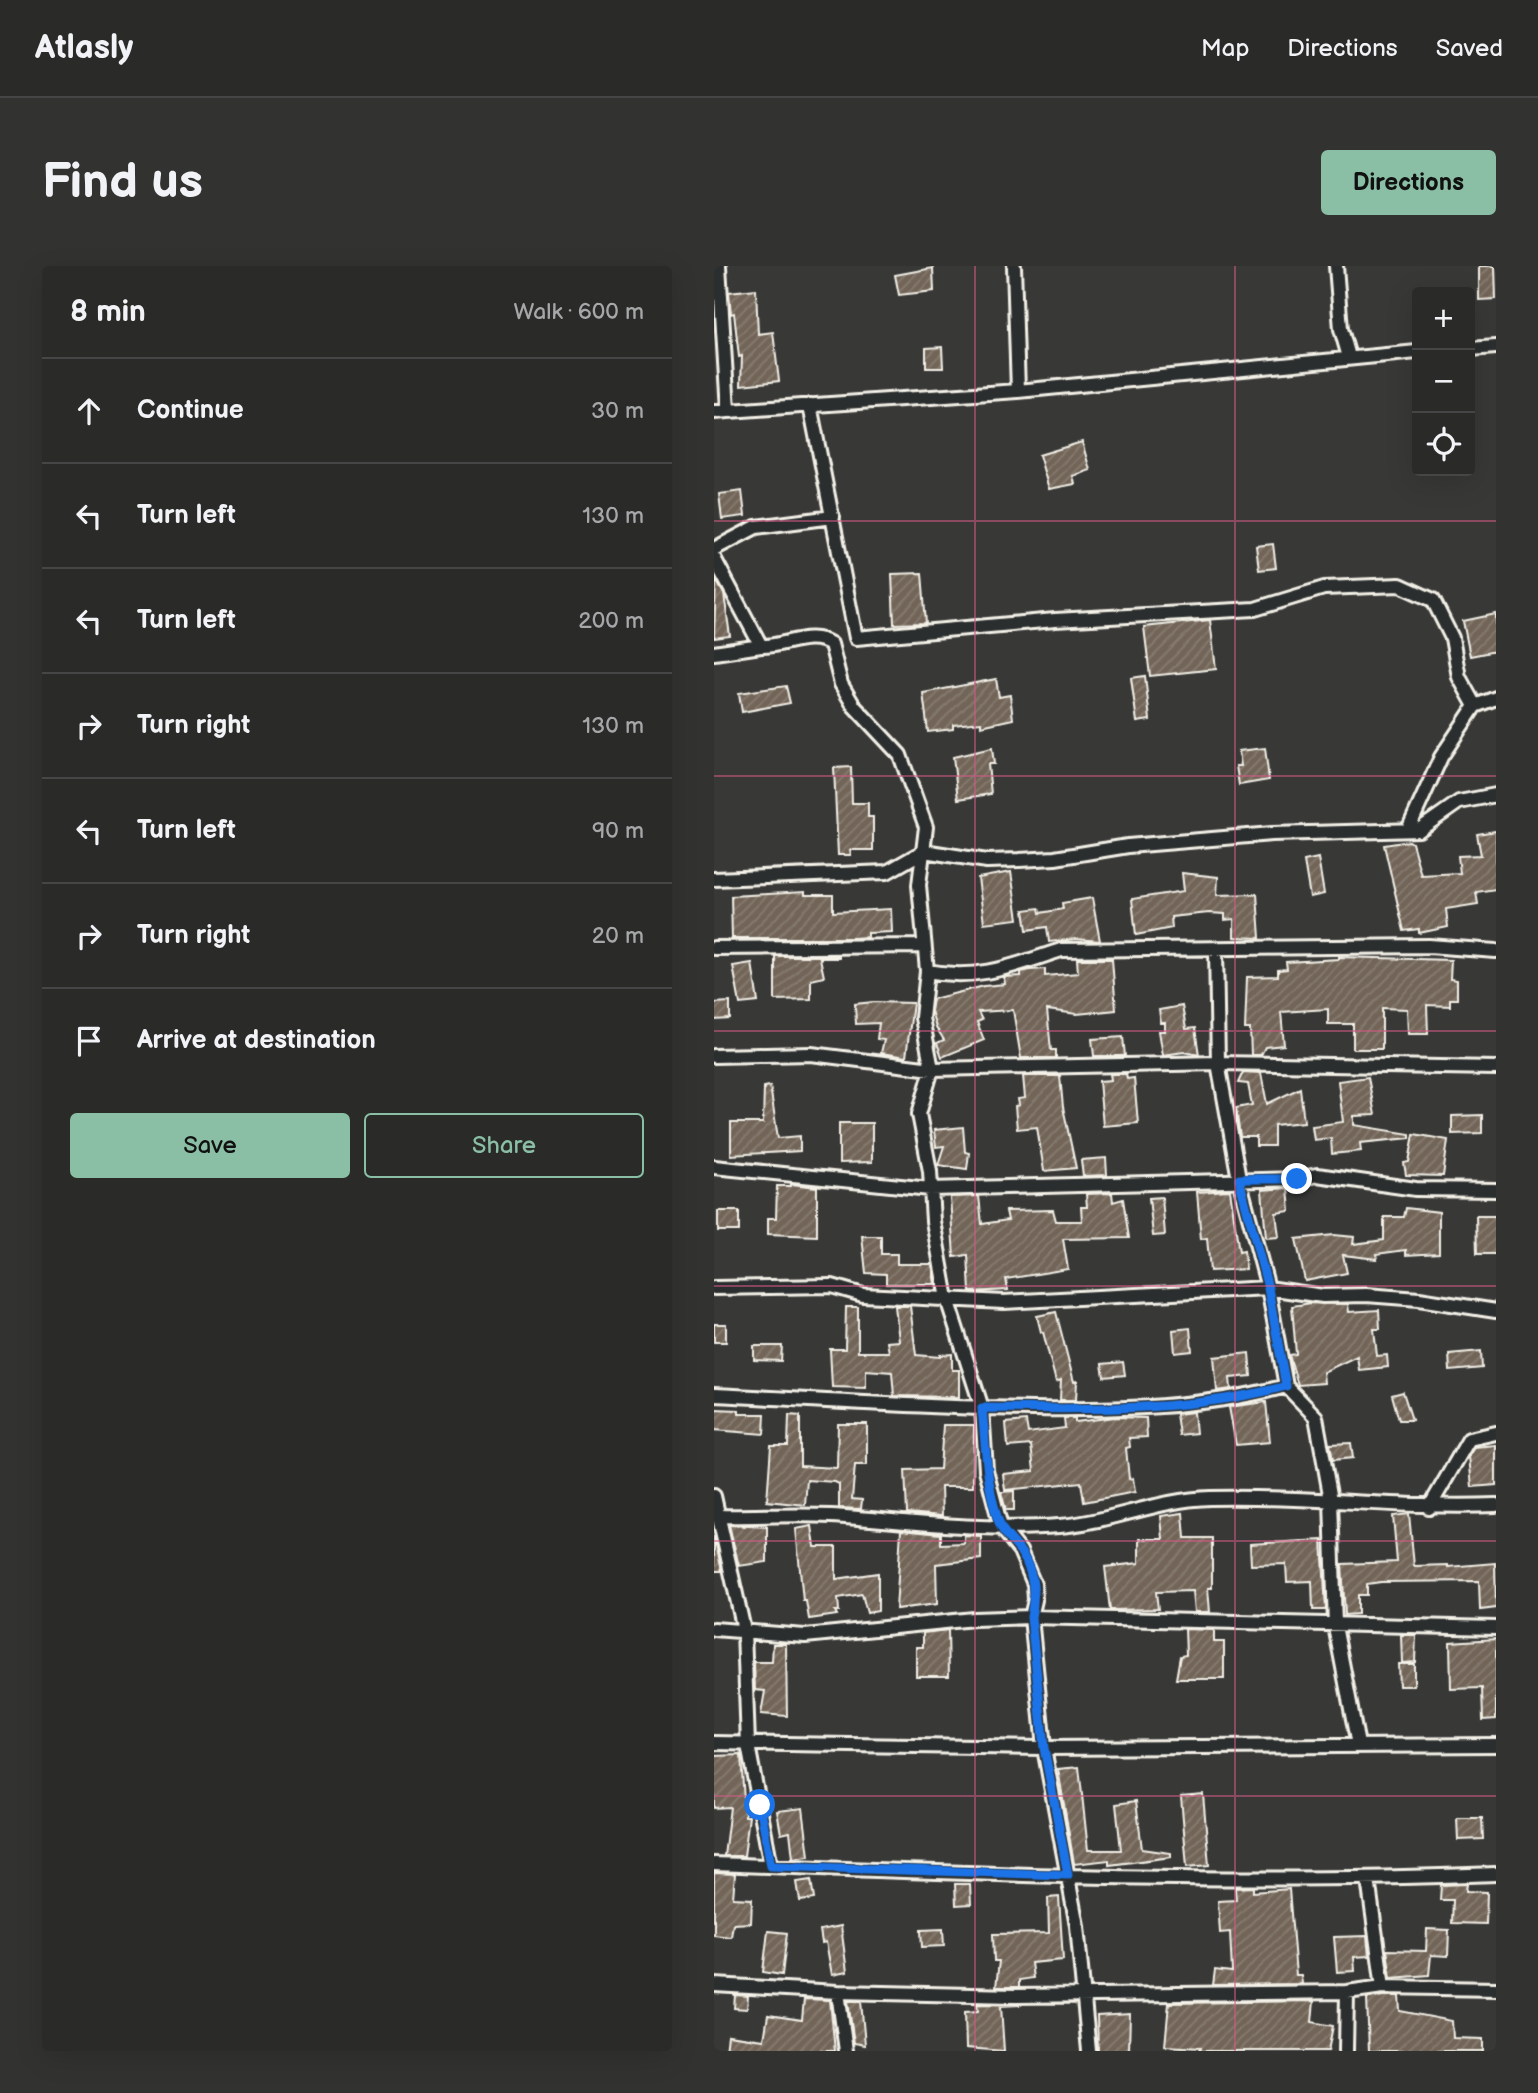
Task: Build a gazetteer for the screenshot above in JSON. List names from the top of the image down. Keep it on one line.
{"page":{"header":"Atlasly","nav":["Map","Directions","Saved"],"buttons":["Directions",["Save","Share"]],"title":"Find us","heading":["8 min","Walk · 600 m"],"map_buttons":["+","−"],"list":[["Continue","30 m"],["Turn left","130 m"],["Turn left","200 m"],["Turn right","130 m"],["Turn left","90 m"],["Turn right","20 m"],"Arrive at destination"]}}
